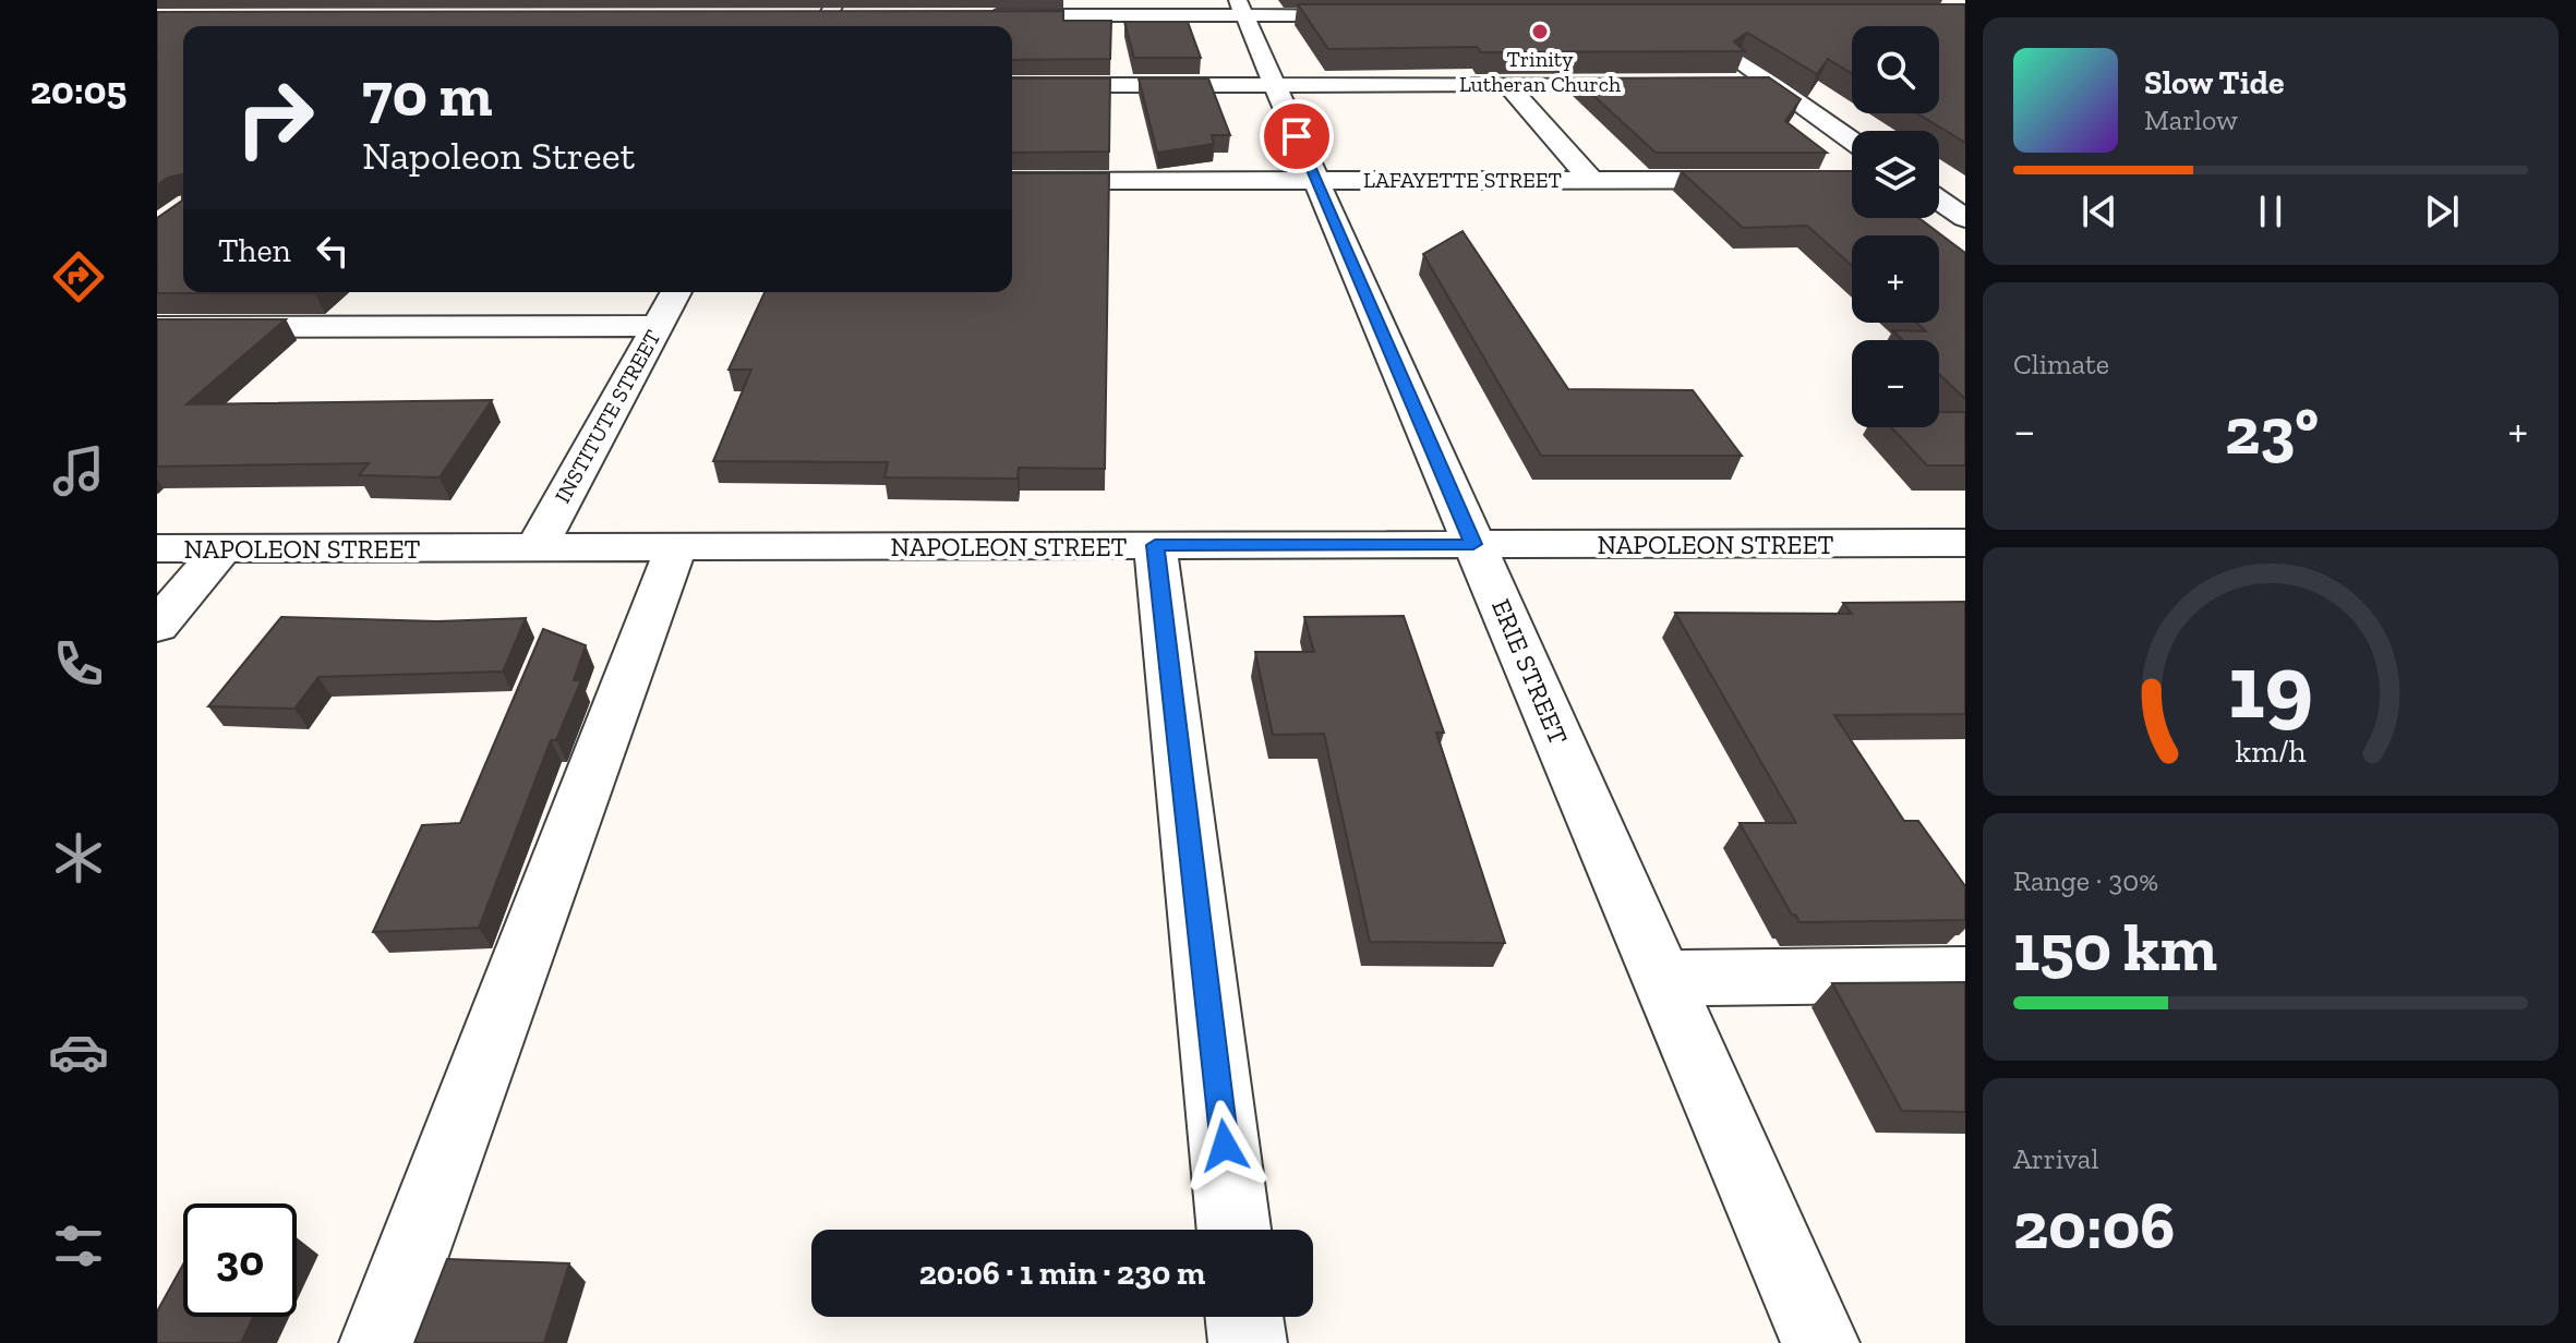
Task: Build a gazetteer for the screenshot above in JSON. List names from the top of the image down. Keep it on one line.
{"streets":{"street":["LAFAYETTE STREET","INSTITUTE STREET","NAPOLEON STREET","ERIE STREET"]},"crossings":[["LAFAYETTE STREET","ERIE STREET"],["INSTITUTE STREET","NAPOLEON STREET"],["NAPOLEON STREET","ERIE STREET"]],"places":["Trinity Lutheran Church"],"page":{"tabs":"20:05","map_buttons":["+","−"],"turn":["70 m","Napoleon Street"],"song":["Slow Tide","Marlow"],"then":"Then","tile":["Climate",["Range · 30%","150 km"],["Arrival","20:06"]],"heat":["−","23°","+"],"limit":"30","trip":"20:06 · 1 min · 230 m","gauge":["19","km/h"]}}
